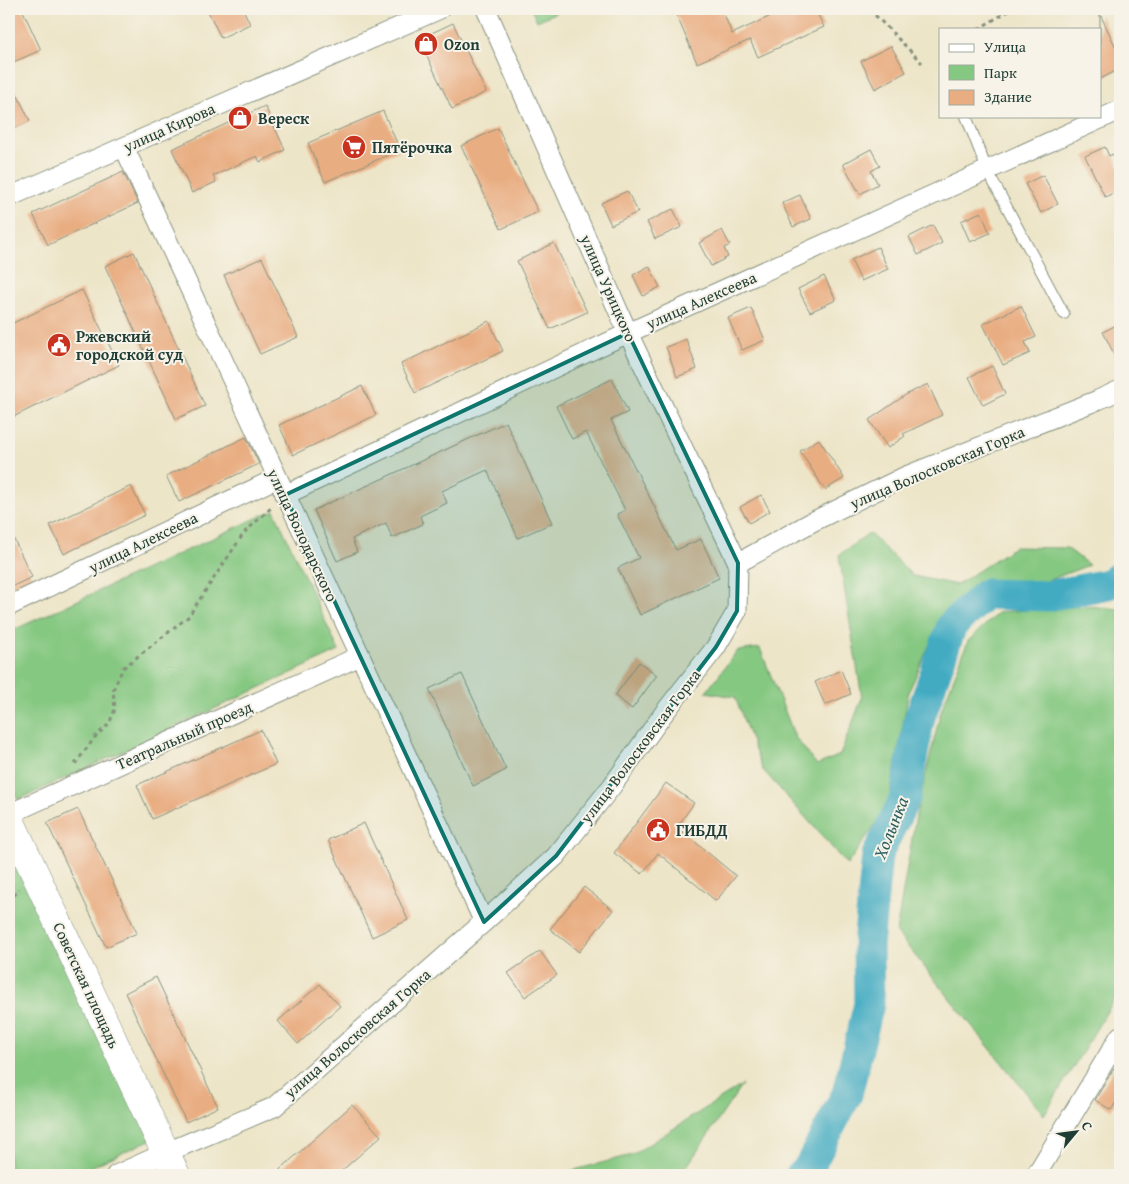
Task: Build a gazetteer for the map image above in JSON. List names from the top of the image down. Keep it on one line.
{"streets":{"street":["улица Кирова","улица Урицкого","улица Алексеева","улица Волосковская Горка","улица Володарского","Театральный проезд","Советская площадь"]},"crossings":[["улица Кирова","улица Володарского"],["улица Урицкого","улица Алексеева"],["улица Урицкого","улица Волосковская Горка"],["улица Алексеева","улица Володарского"],["улица Волосковская Горка","улица Володарского"],["улица Волосковская Горка","Советская площадь"],["улица Володарского","Театральный проезд"],["Театральный проезд","Советская площадь"]],"water":["Холынка"],"places":{"shop":["Ozon","Вереск"],"supermarket":["Пятёрочка"],"public building":["Ржевский городской суд","ГИБДД"]},"legend":["Улица","Парк","Здание"],"north":"top right"}
